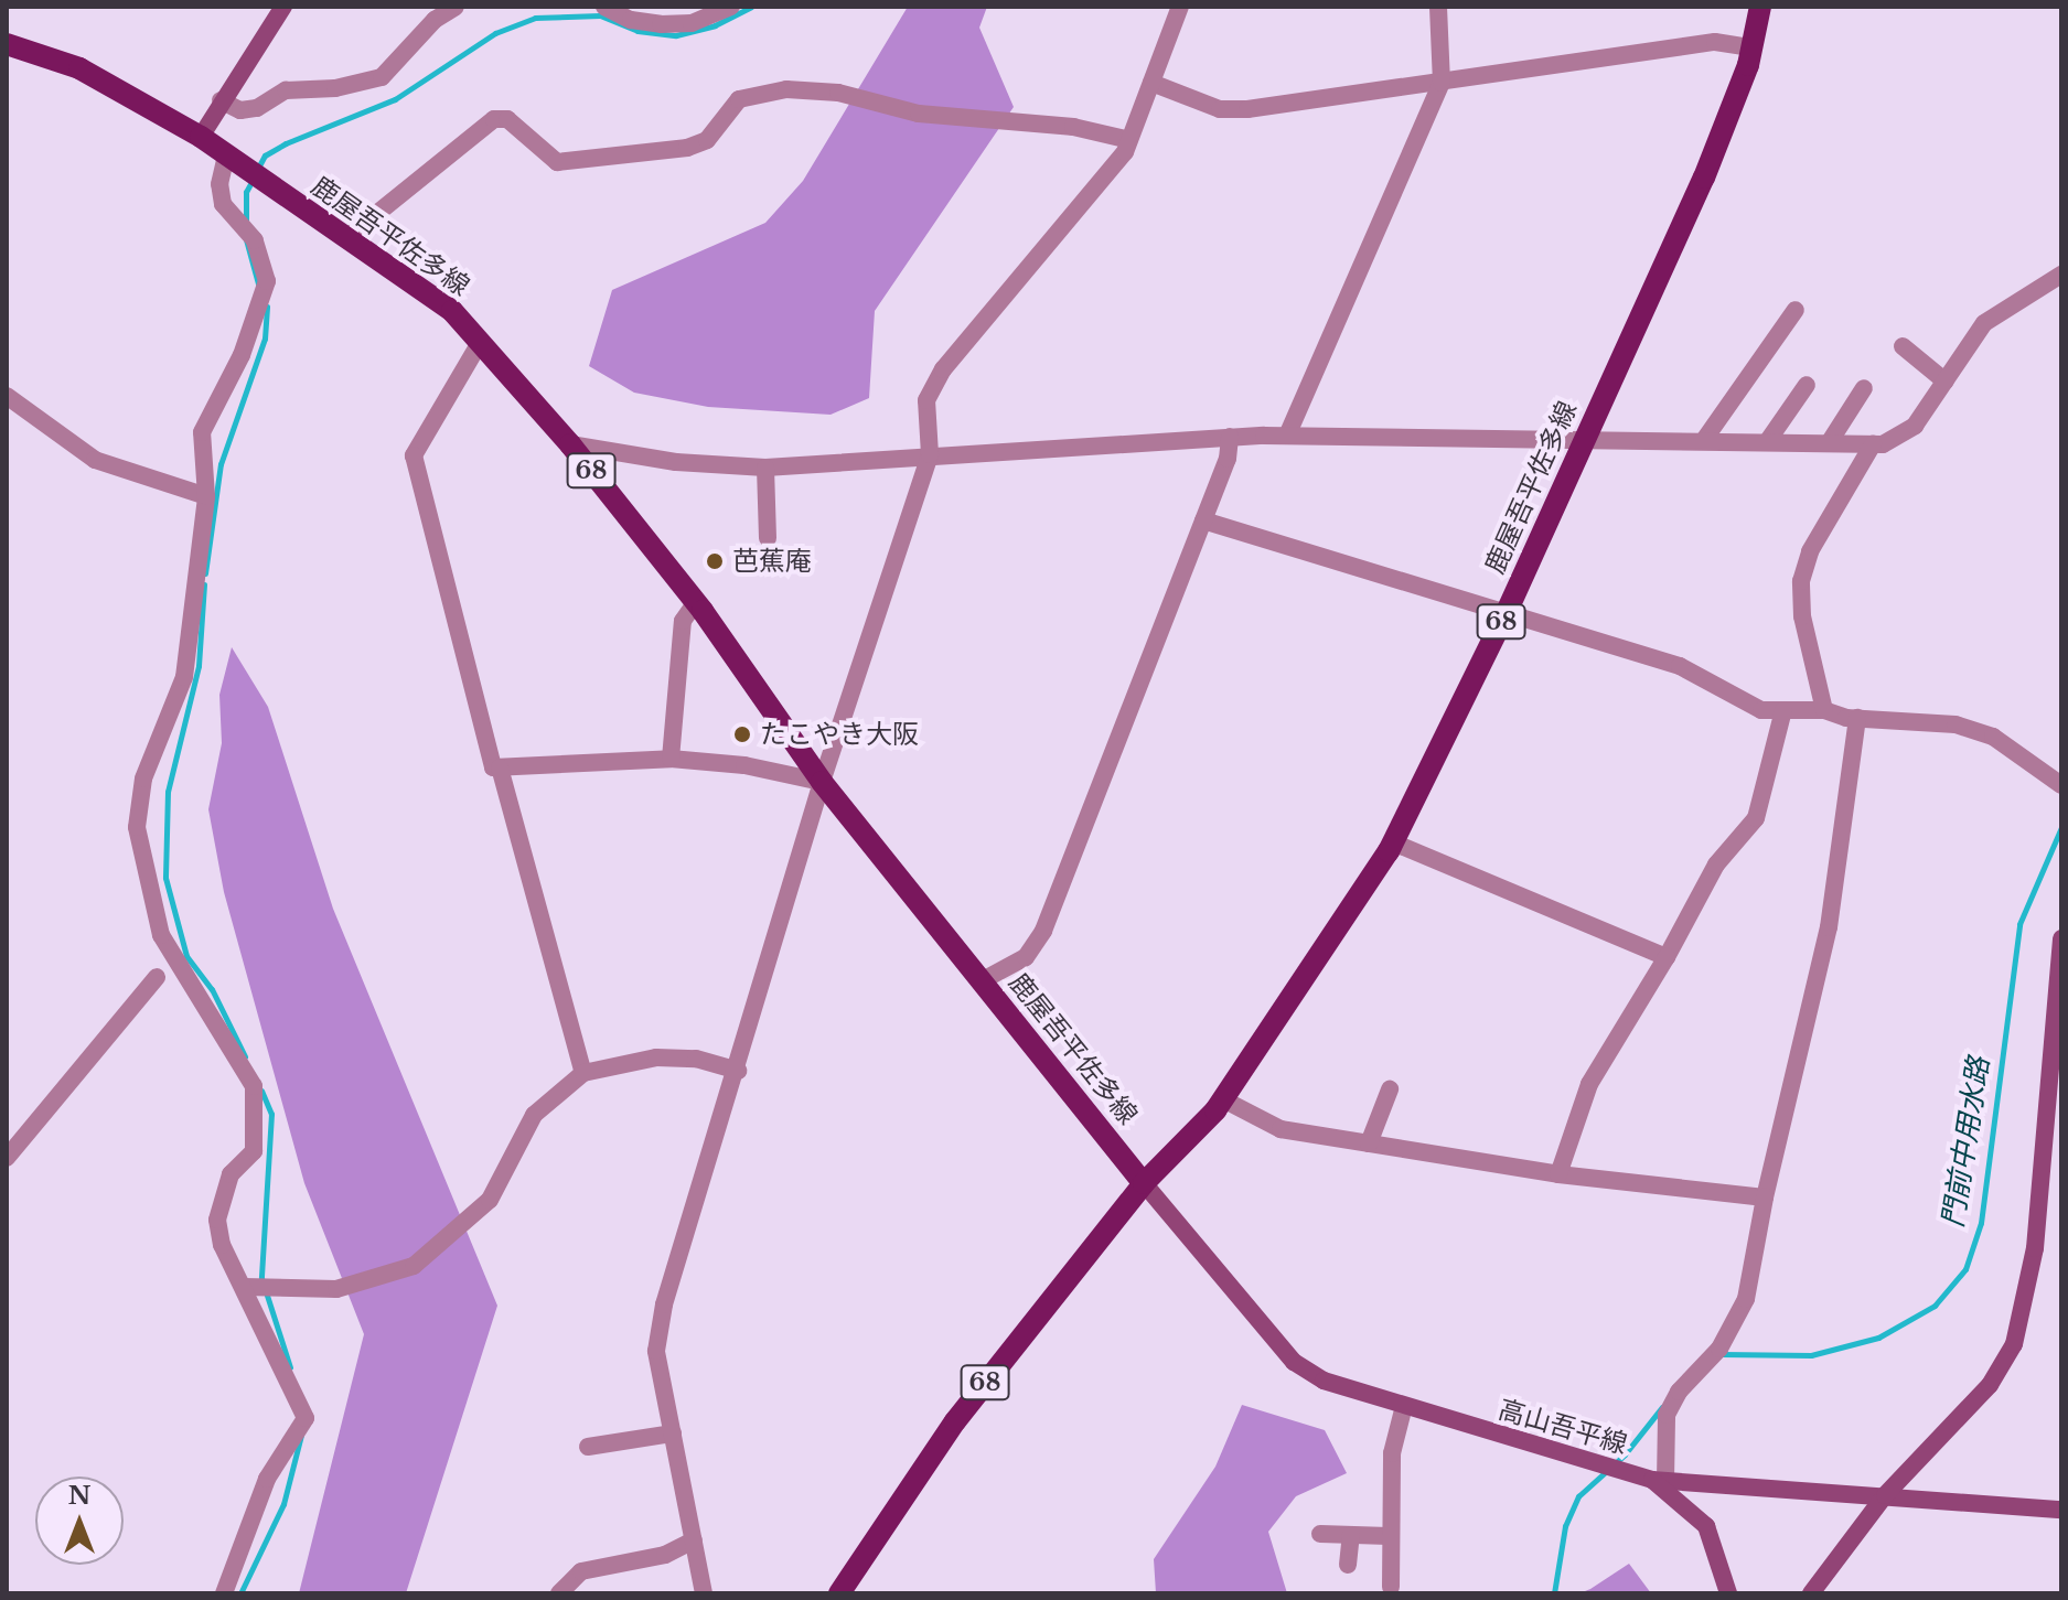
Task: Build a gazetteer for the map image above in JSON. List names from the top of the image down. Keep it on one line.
{"streets":{"main road":["鹿屋吾平佐多線","68"],"street":["高山吾平線"]},"crossings":[["鹿屋吾平佐多線","68"],["鹿屋吾平佐多線","高山吾平線"],["68","高山吾平線"]],"water":["門前中用水路"],"places":["芭蕉庵","たこやき大阪"],"north":"top"}
